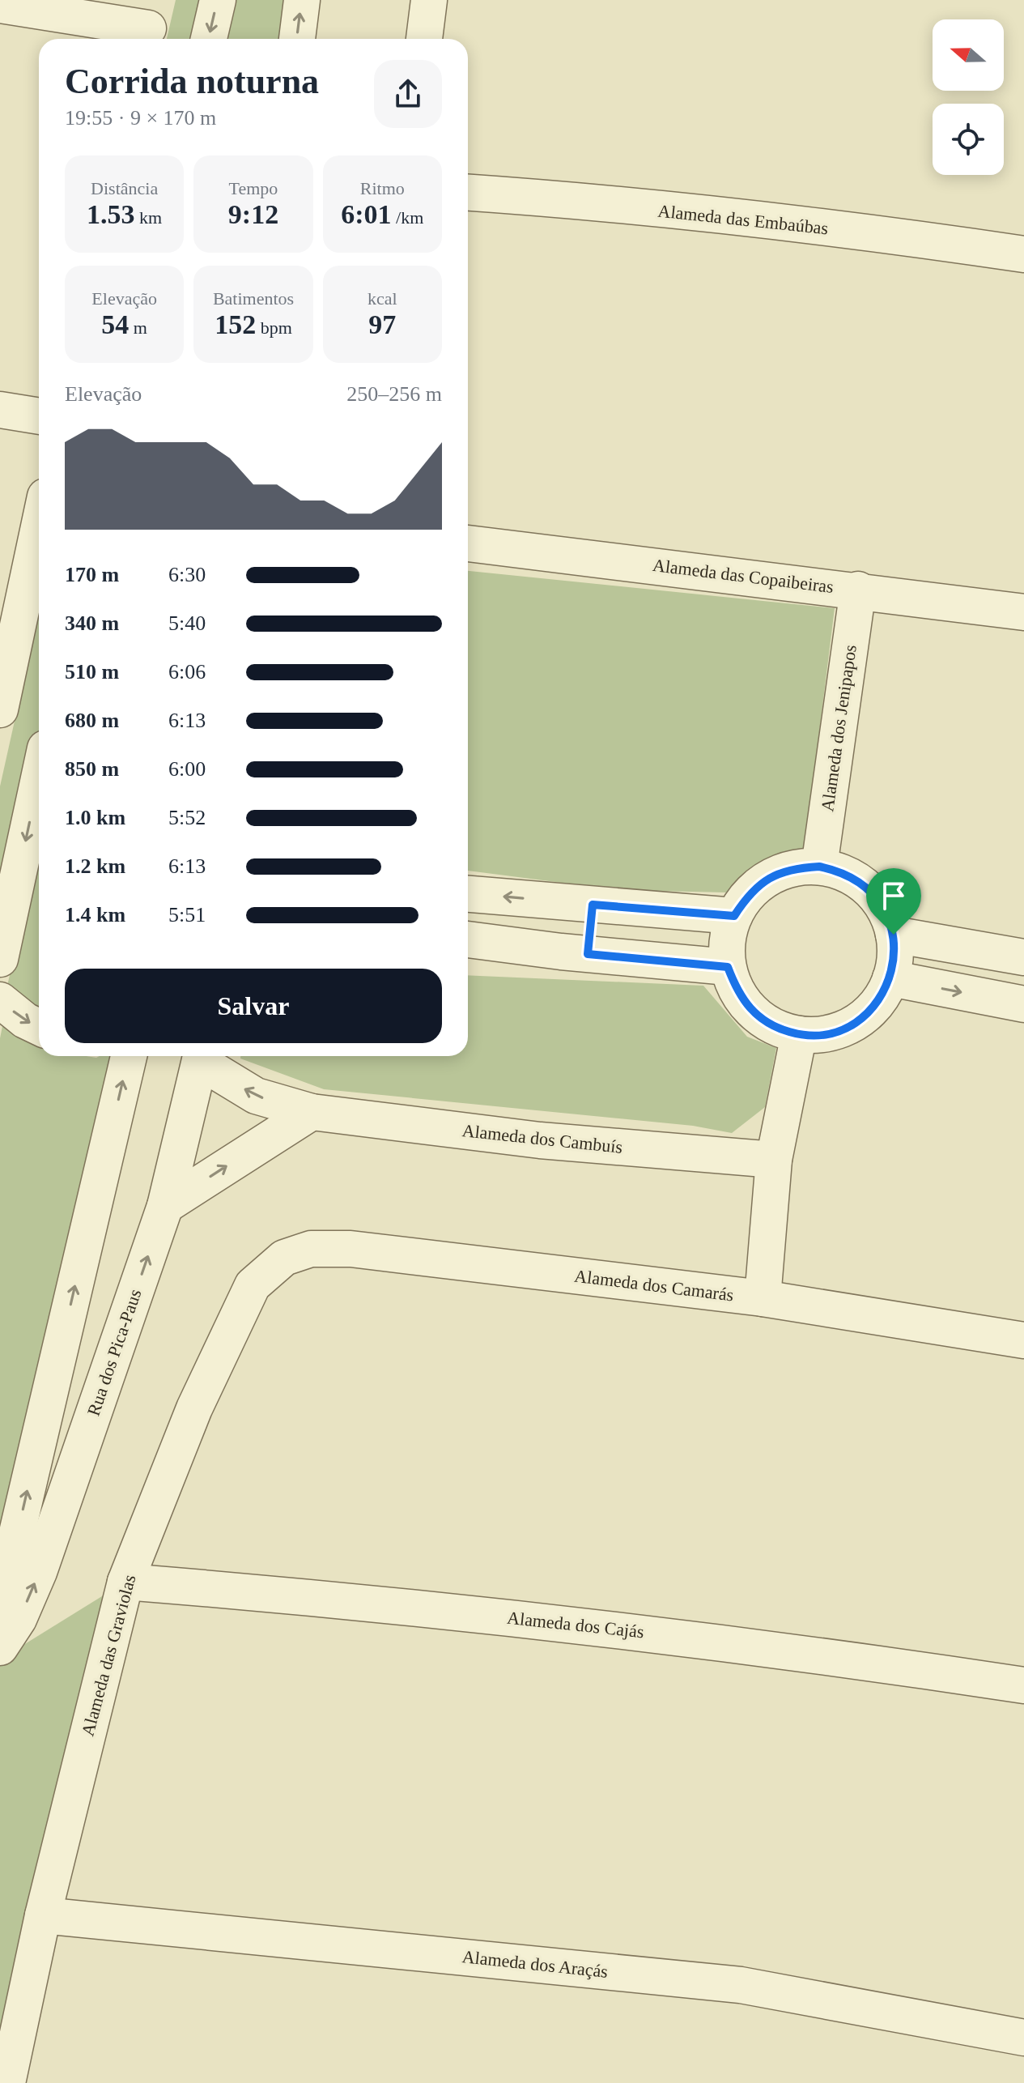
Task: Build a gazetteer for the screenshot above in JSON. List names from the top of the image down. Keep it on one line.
{"streets":{"street":["Alameda das Embaúbas","Alameda das Copaibeiras","Alameda dos Jenipapos","Alameda dos Cambuís","Alameda dos Camarás","Rua dos Pica-Paus","Alameda dos Cajás","Alameda das Graviolas","Alameda dos Araçás"]},"crossings":[["Alameda das Copaibeiras","Alameda dos Jenipapos"],["Alameda dos Camarás","Alameda das Graviolas"],["Alameda dos Cajás","Alameda das Graviolas"],["Alameda das Graviolas","Alameda dos Araçás"]],"north":"left","page":{"heading":["Corrida noturna","19:55 · 9 × 170 m"],"stats":[["Distância","1.53 km"],["Tempo","9:12"],["Ritmo","6:01 /km"],["Elevação","54 m"],["Batimentos","152 bpm"],["kcal","97"]],"chart":["Elevação","250–256 m"],"list":[{"name":"170 m","note":"6:30"},{"name":"340 m","note":"5:40"},{"name":"510 m","note":"6:06"},{"name":"680 m","note":"6:13"},{"name":"850 m","note":"6:00"},{"name":"1.0 km","note":"5:52"},{"name":"1.2 km","note":"6:13"},{"name":"1.4 km","note":"5:51"}],"buttons":"Salvar"}}
